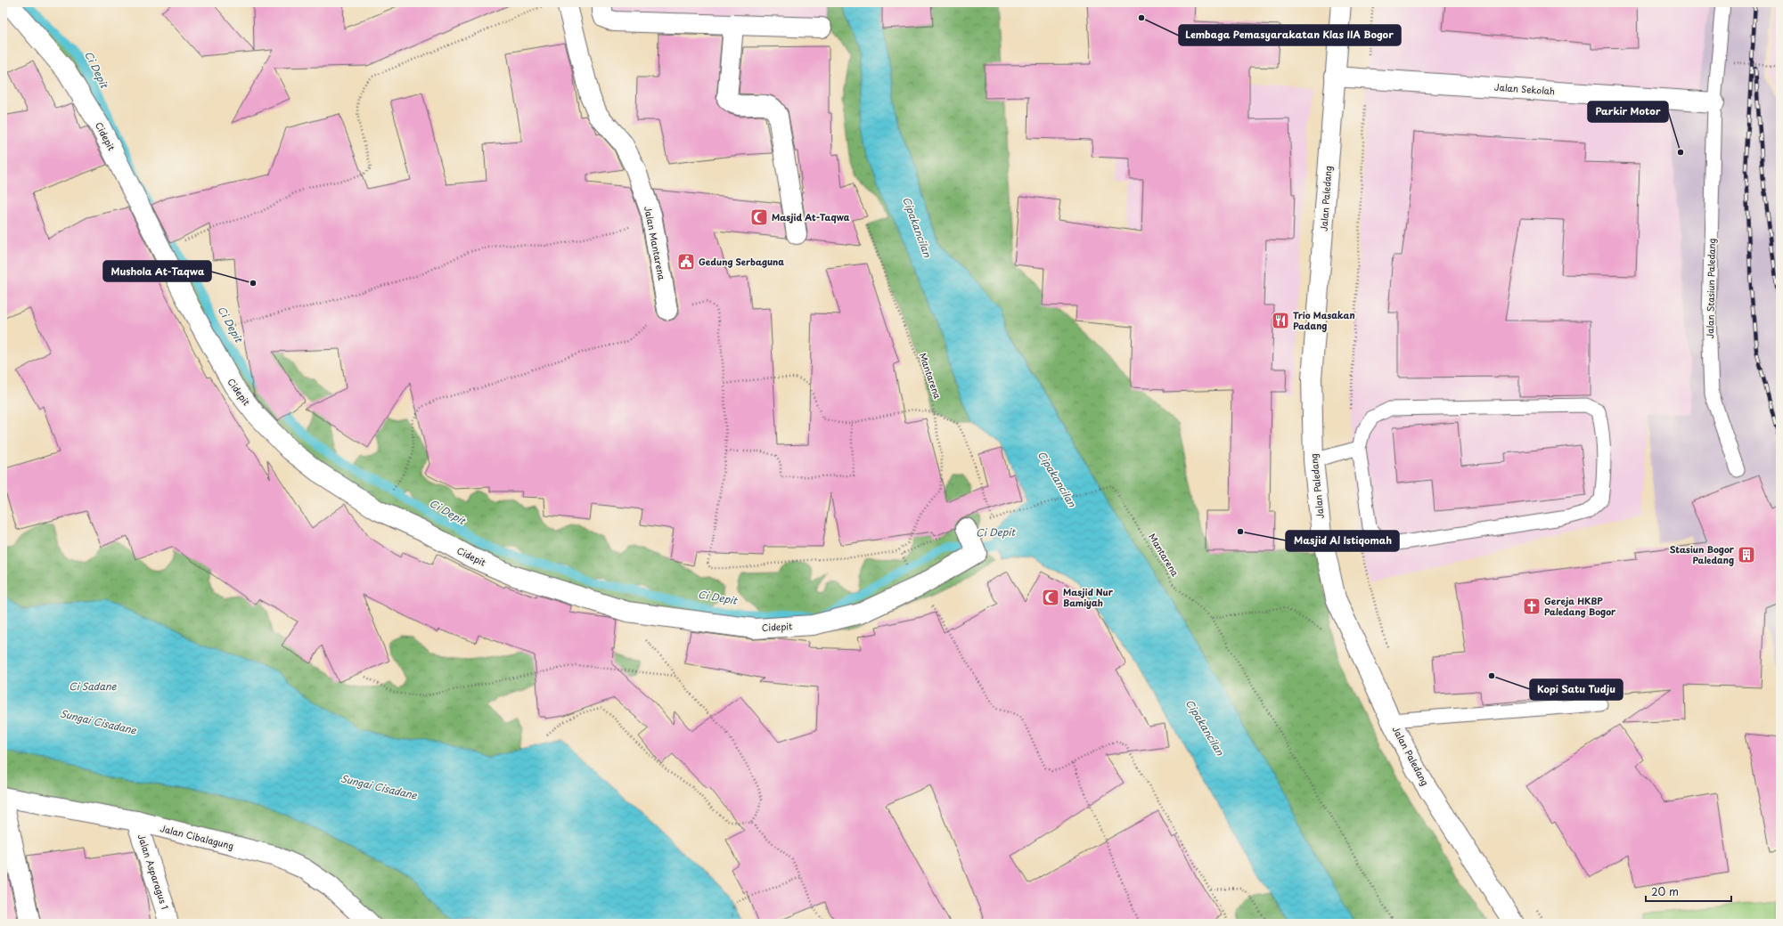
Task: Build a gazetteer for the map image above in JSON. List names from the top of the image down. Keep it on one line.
{"streets":{"street":["Jalan Sekolah","Cidepit","Jalan Paledang","Jalan Mantarena","Jalan Cibalagung","Jalan Asparagus 1"],"lane":["Jalan Stasiun Paledang"],"path":["Mantarena"]},"crossings":[["Jalan Sekolah","Jalan Paledang"],["Jalan Sekolah","Jalan Stasiun Paledang"],["Jalan Cibalagung","Jalan Asparagus 1"]],"water":["Ci Depit","Cipakancilan","Ci Sadane","Sungai Cisadane"],"places":{"other":["Lembaga Pemasyarakatan Klas IIA Bogor","Parkir Motor","Mushola At-Taqwa","Masjid Al Istiqomah","Kopi Satu Tudju"],"mosque":["Masjid At-Taqwa","Masjid Nur Bamiyah"],"public building":["Gedung Serbaguna"],"restaurant":["Trio Masakan Padang"],"building":["Stasiun Bogor Paledang"],"church":["Gereja HKBP Paledang Bogor"]},"scale_bar":"20 m"}
